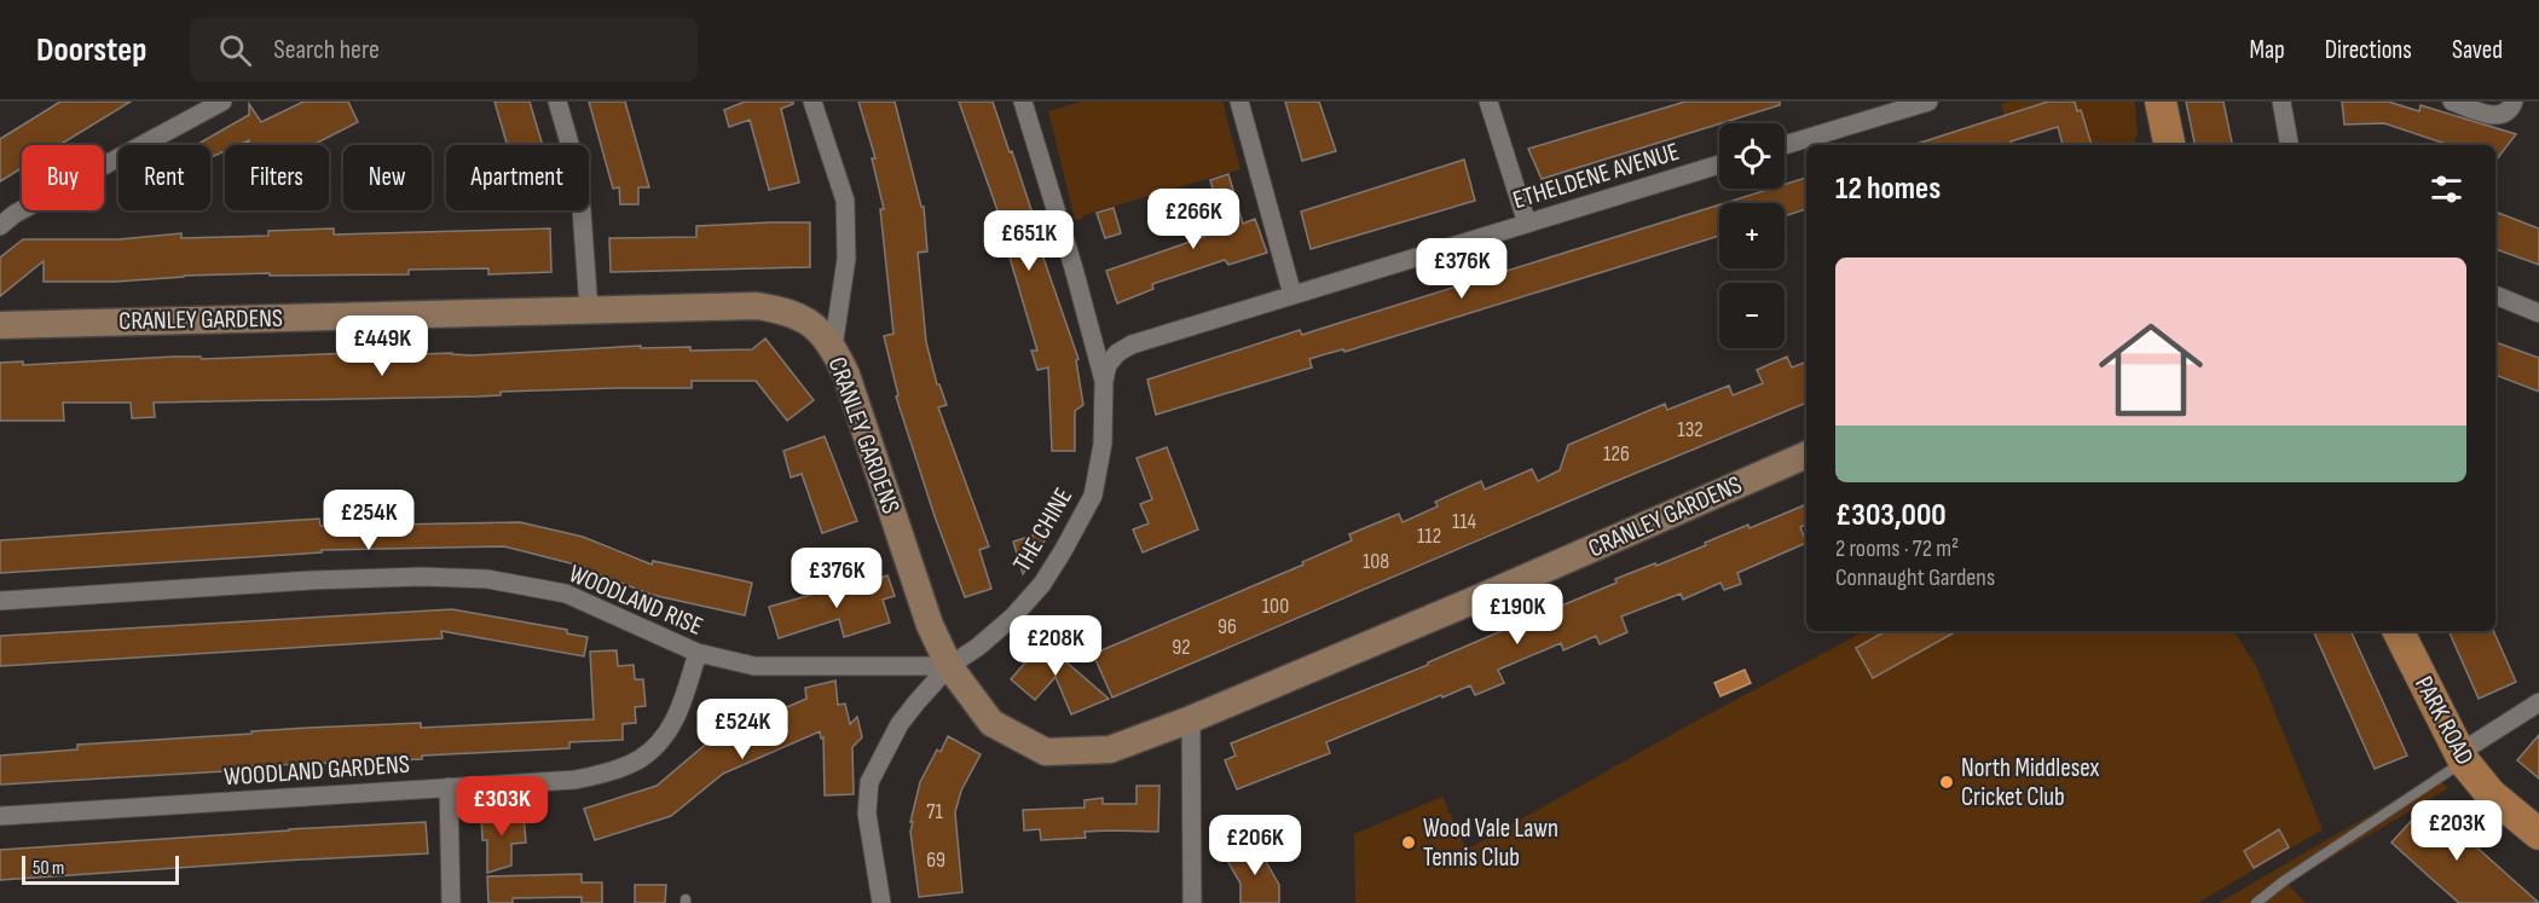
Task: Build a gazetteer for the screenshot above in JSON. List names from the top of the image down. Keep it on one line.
{"streets":{"main road":["PARK ROAD"],"street":["ETHELDENE AVENUE","CRANLEY GARDENS","THE CHINE","WOODLAND RISE","WOODLAND GARDENS"]},"crossings":[["ETHELDENE AVENUE","THE CHINE"],["CRANLEY GARDENS","THE CHINE"],["CRANLEY GARDENS","WOODLAND RISE"],["THE CHINE","WOODLAND RISE"],["WOODLAND RISE","WOODLAND GARDENS"]],"places":["North Middlesex Cricket Club","Wood Vale Lawn Tennis Club"],"house_numbers":["132","126","114","112","108","100","96","92","71","69"],"scale_bar":"50 m","page":{"header":"Doorstep","search":"Search here","nav":["Map","Directions","Saved"],"map_buttons":["+","−"],"chip":["Buy","Rent","Filters","New","Apartment"],"heading":"12 homes","price":["£266K","£651K","£376K","£449K","£254K","£376K","£190K","£208K","£524K","£303K","£203K","£206K"],"list":[{"name":"£303,000","note":"2 rooms · 72 m² · Connaught Gardens"}],"scale":"50 m"}}
